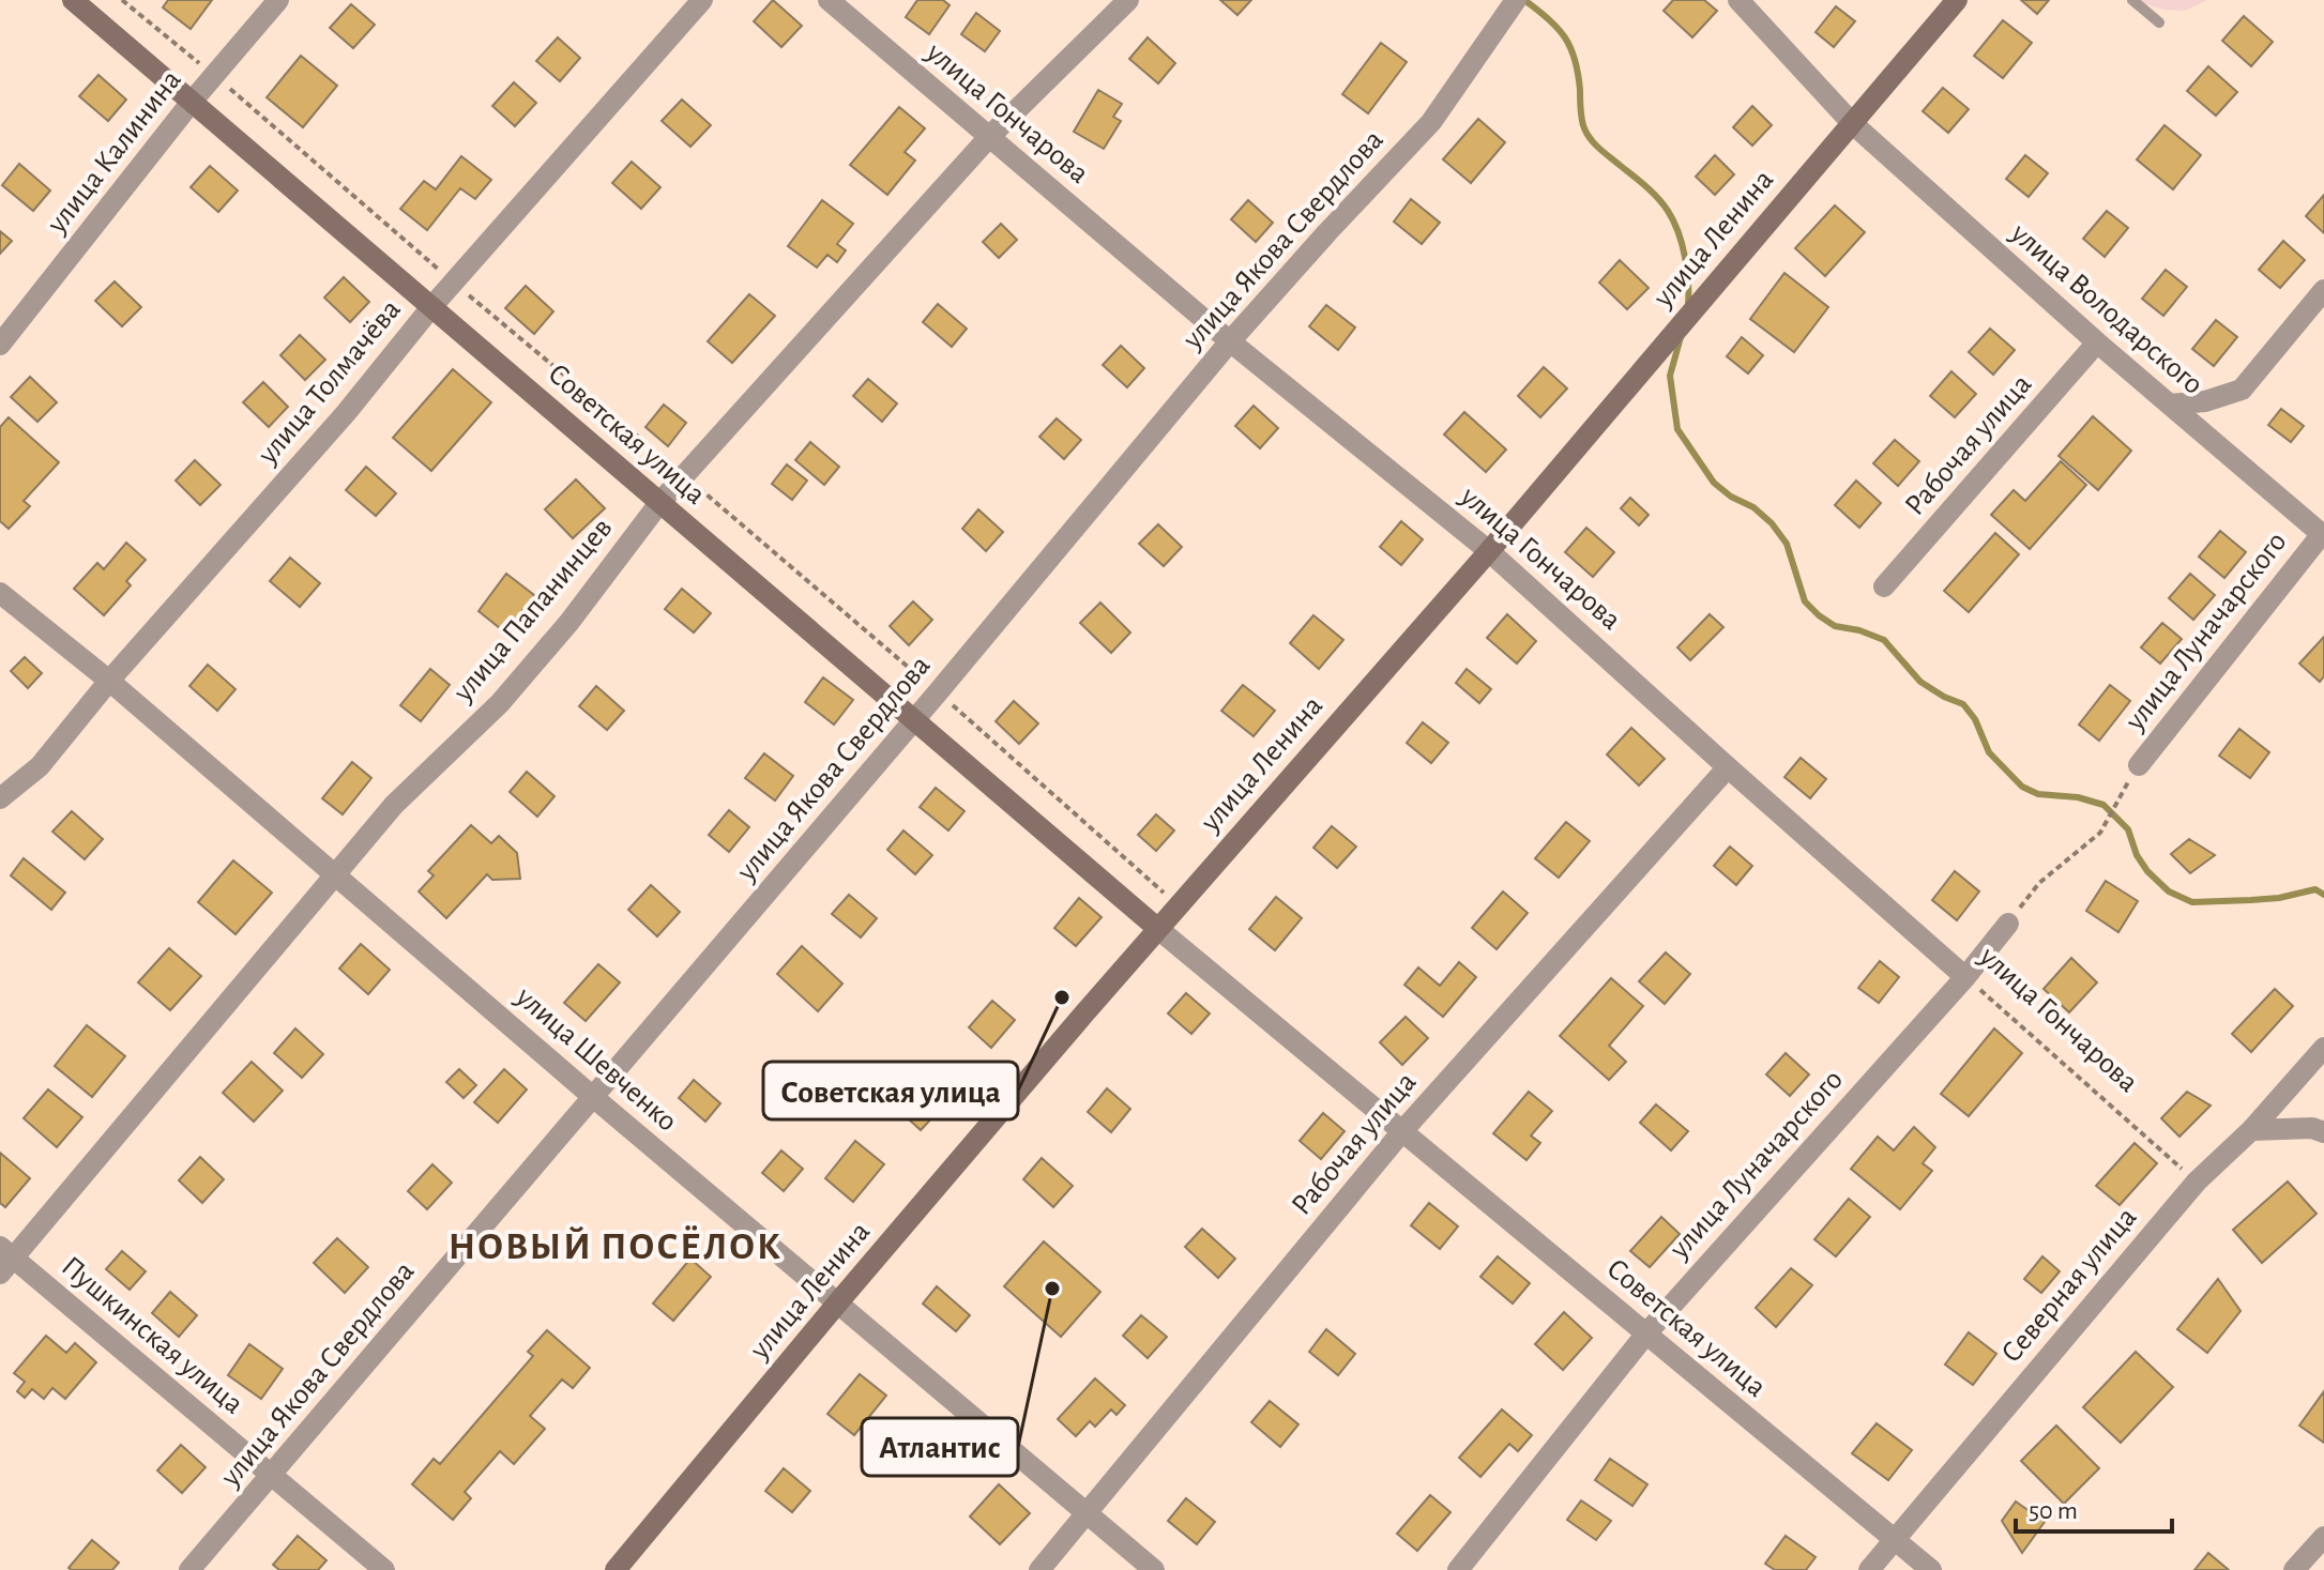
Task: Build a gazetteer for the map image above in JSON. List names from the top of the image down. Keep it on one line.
{"streets":{"main road":["улица Ленина","Советская улица"],"street":["улица Гончарова","улица Калинина","улица Якова Свердлова","улица Володарского","улица Толмачёва","Рабочая улица","улица Папанинцев","улица Луначарского","улица Шевченко","Северная улица","Пушкинская улица"]},"crossings":[["улица Гончарова","улица Ленина"],["улица Гончарова","улица Якова Свердлова"],["улица Гончарова","Рабочая улица"],["улица Гончарова","улица Папанинцев"],["улица Гончарова","улица Луначарского"],["улица Гончарова","Северная улица"],["улица Калинина","Советская улица"],["улица Ленина","улица Володарского"],["улица Ленина","Советская улица"],["улица Ленина","улица Шевченко"],["улица Якова Свердлова","Советская улица"],["улица Якова Свердлова","улица Шевченко"],["улица Якова Свердлова","Пушкинская улица"],["улица Володарского","Рабочая улица"],["улица Володарского","улица Луначарского"],["улица Толмачёва","Советская улица"],["улица Толмачёва","улица Шевченко"],["Советская улица","Рабочая улица"],["Советская улица","улица Папанинцев"],["Советская улица","улица Луначарского"],["Советская улица","Северная улица"],["Рабочая улица","улица Шевченко"],["улица Папанинцев","улица Шевченко"],["улица Папанинцев","Пушкинская улица"]],"districts":["НОВЫЙ ПОСЁЛОК"],"places":["Советская улица","Атлантис"],"scale_bar":"50 m"}
